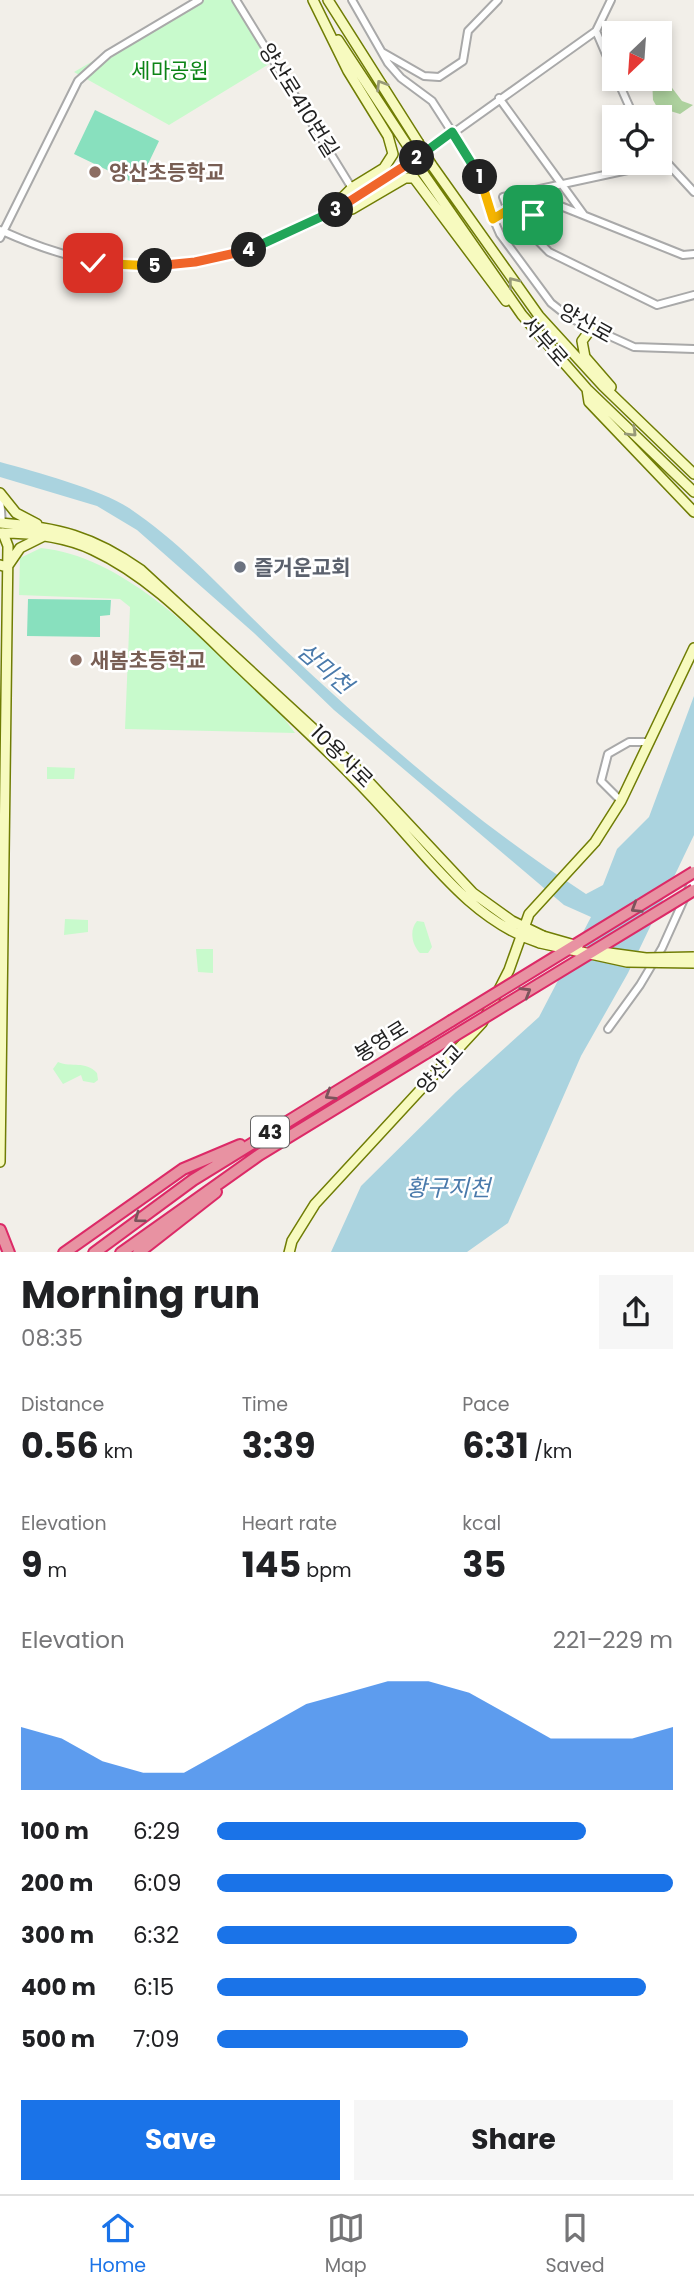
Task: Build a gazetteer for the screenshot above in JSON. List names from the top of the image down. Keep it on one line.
{"streets":{"highway":["봉영로","43"],"street":["양산로410번길","양산로","서부로","10용사로","양산교"]},"crossings":[["10용사로","양산교"]],"water":["삼미천","황구지천"],"parks":["세마공원"],"places":["양산초등학교","즐거운교회","새봄초등학교"],"north":"bottom left","page":{"pins":["2","1","3","4","5"],"heading":["Morning run","08:35"],"stats":[["Distance","0.56 km"],["Time","3:39"],["Pace","6:31 /km"],["Elevation","9 m"],["Heart rate","145 bpm"],["kcal","35"]],"chart":["Elevation","221–229 m"],"list":[{"name":"100 m","note":"6:29"},{"name":"200 m","note":"6:09"},{"name":"300 m","note":"6:32"},{"name":"400 m","note":"6:15"},{"name":"500 m","note":"7:09"}],"buttons":["Save","Share"],"tabs":["Home","Map","Saved"]}}
